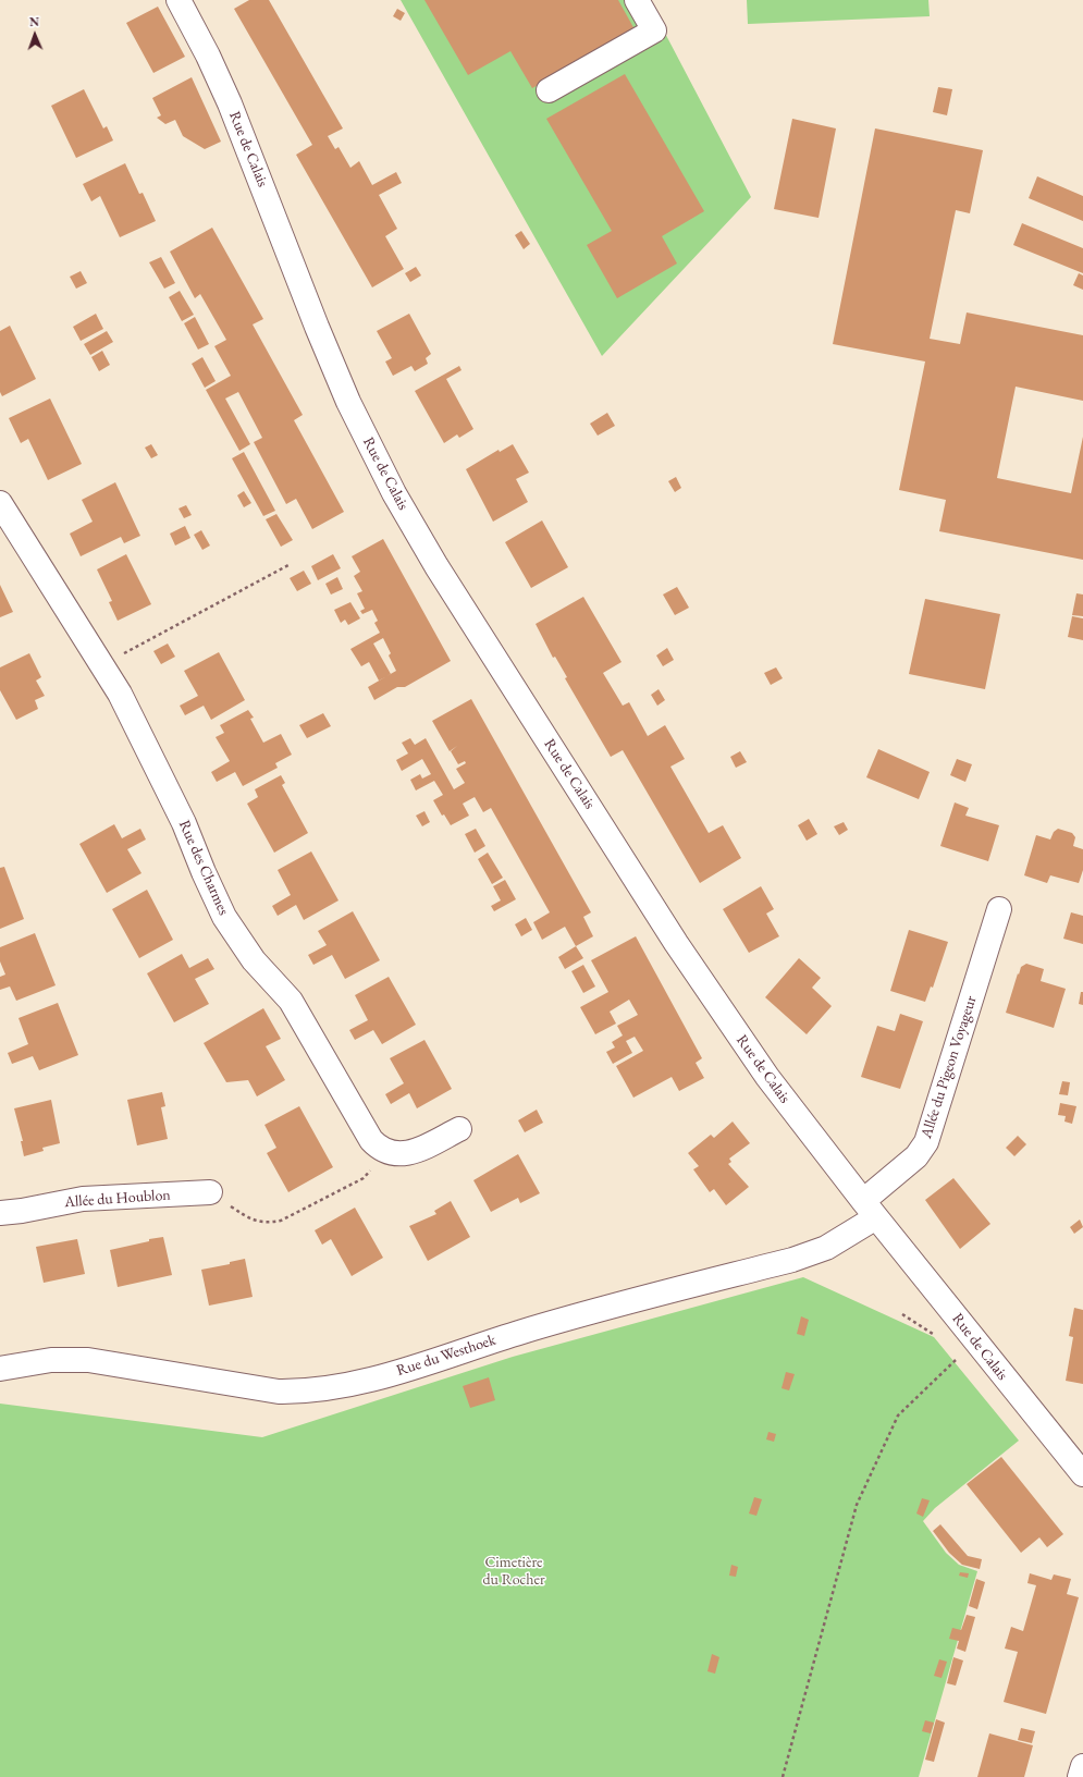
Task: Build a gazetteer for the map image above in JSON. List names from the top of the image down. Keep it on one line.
{"streets":{"street":["Rue de Calais","Rue des Charmes","Allée du Pigeon Voyageur","Allée du Houblon","Rue du Westhoek"]},"crossings":[["Rue de Calais","Allée du Pigeon Voyageur"],["Rue de Calais","Rue du Westhoek"],["Allée du Pigeon Voyageur","Rue du Westhoek"]],"parks":["Cimetière du Rocher"],"north":"top"}
